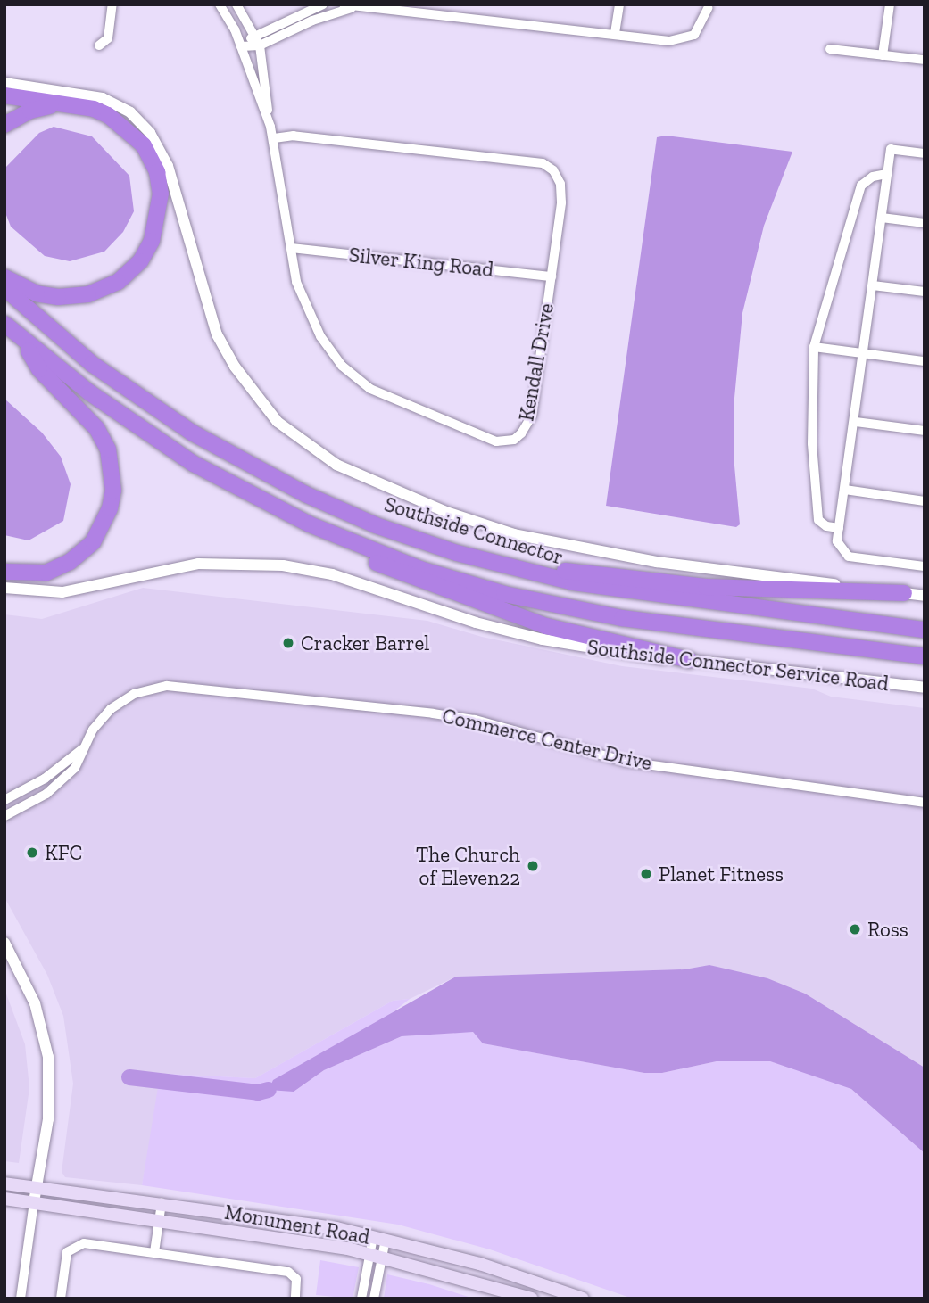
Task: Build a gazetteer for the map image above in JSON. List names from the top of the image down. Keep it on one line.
{"streets":{"highway":["Southside Connector"],"main road":["Monument Road"],"street":["Silver King Road","Kendall Drive","Southside Connector Service Road","Commerce Center Drive"]},"crossings":[["Silver King Road","Kendall Drive"]],"places":["Cracker Barrel","KFC","The Church of Eleven22","Planet Fitness","Ross"]}
